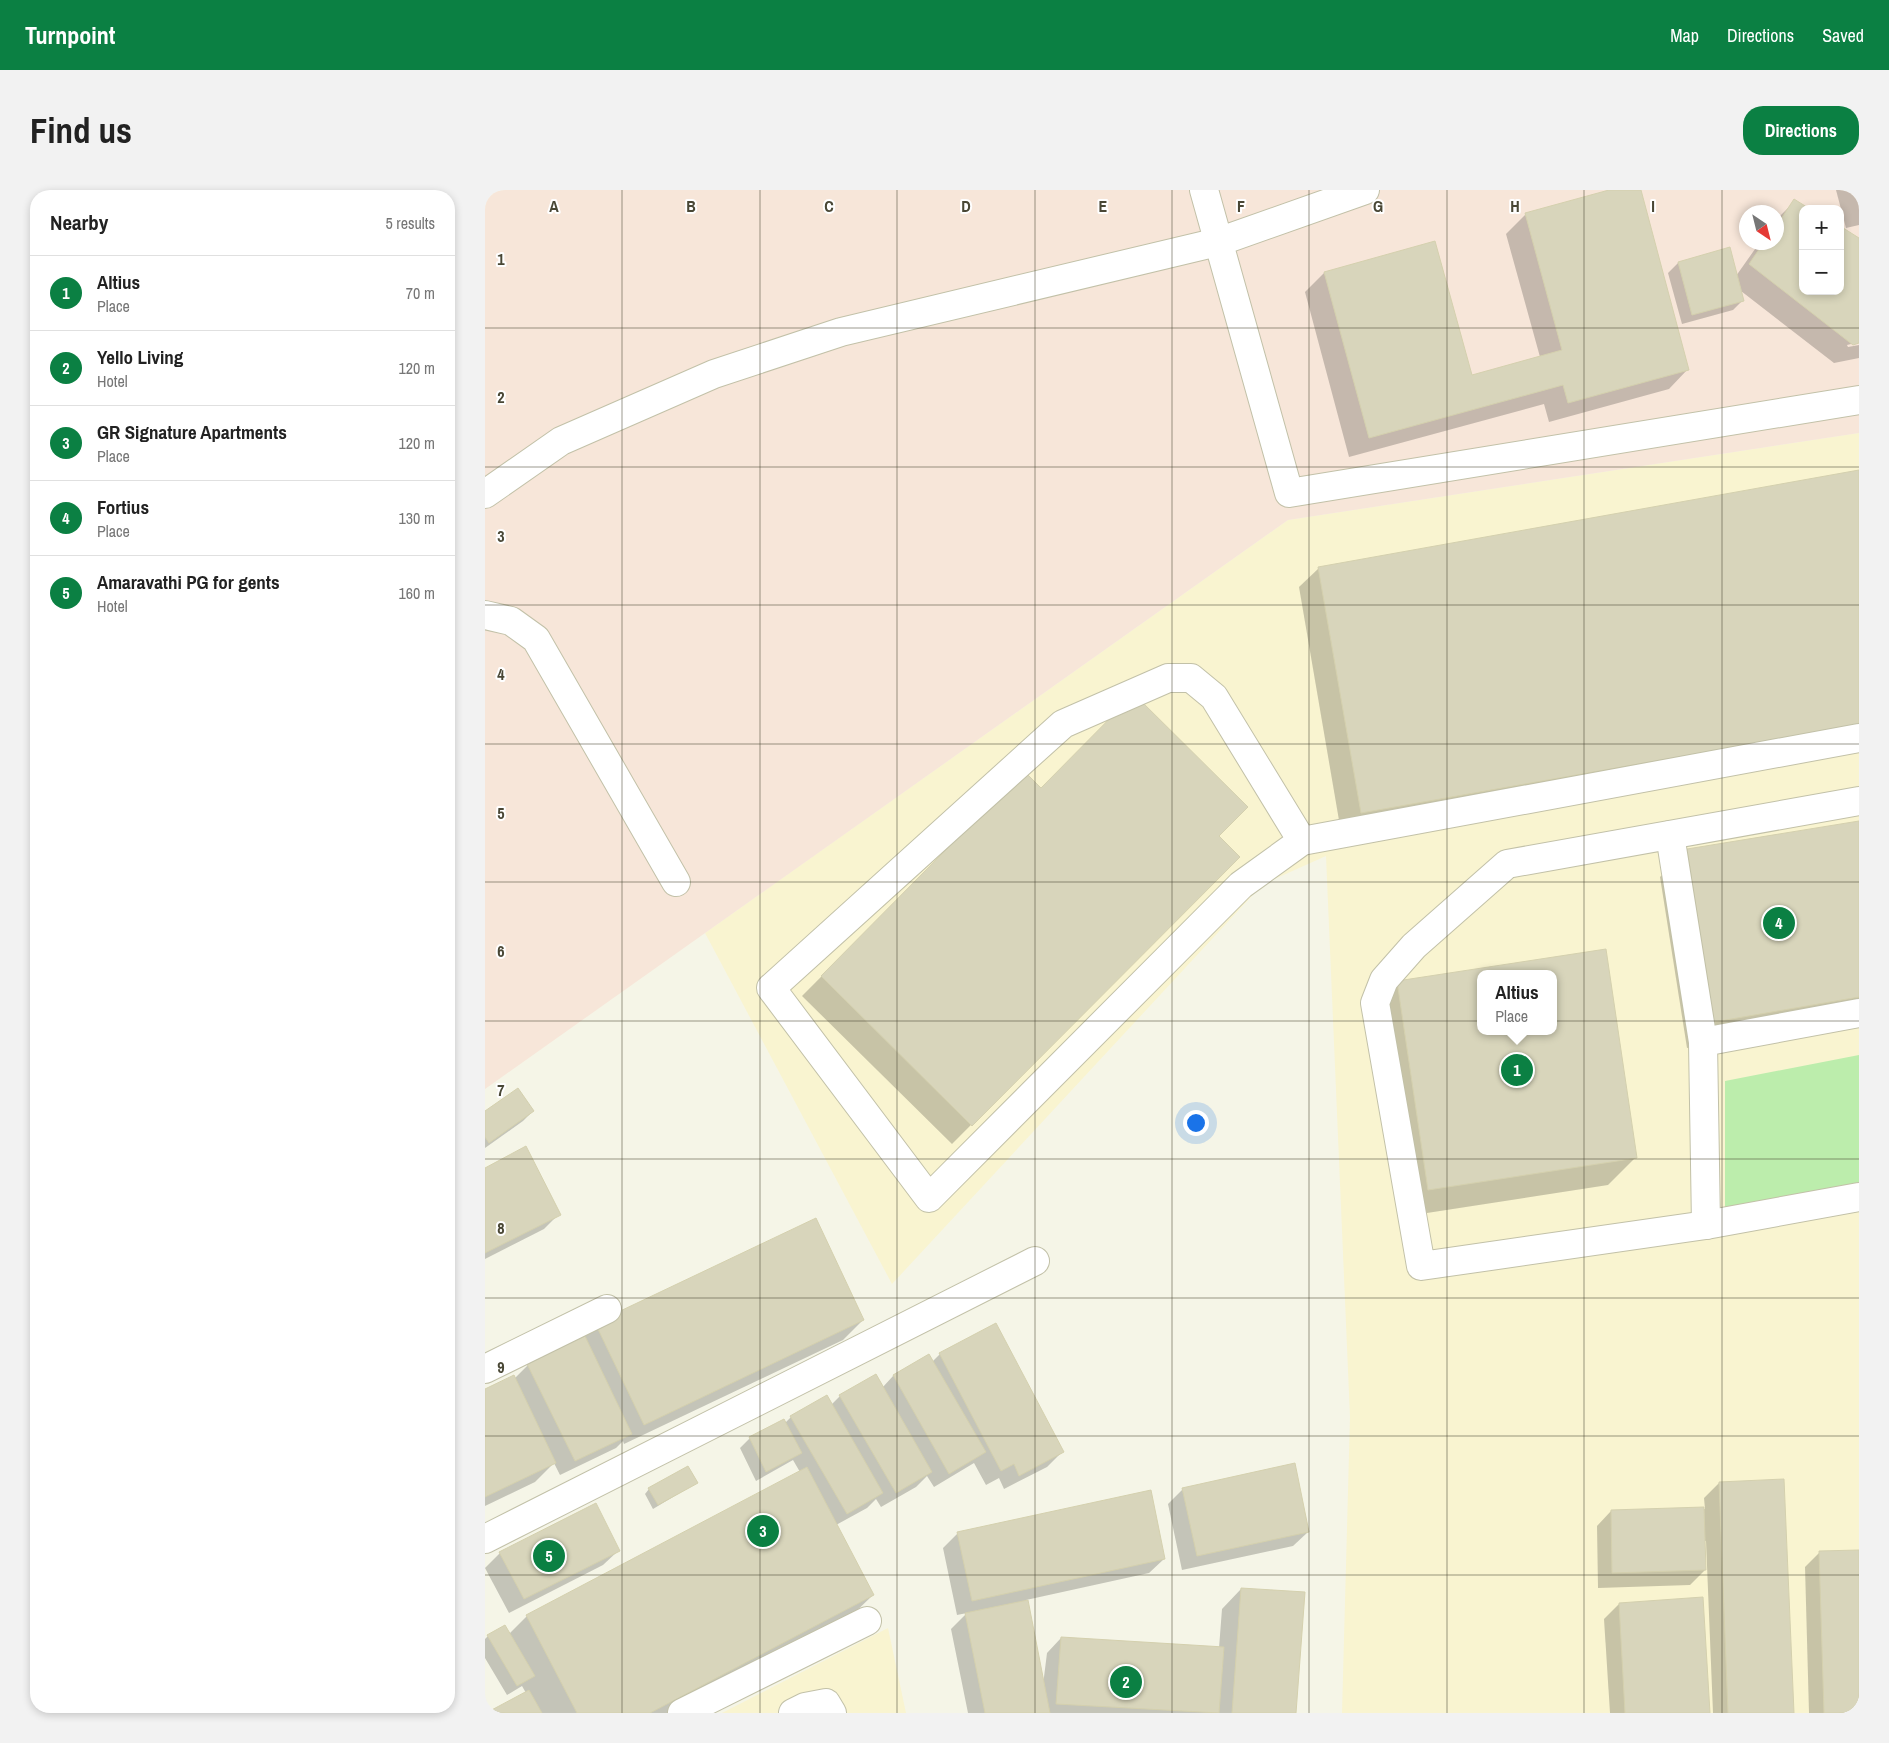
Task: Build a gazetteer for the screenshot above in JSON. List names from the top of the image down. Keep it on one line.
{"north":"bottom right","page":{"header":"Turnpoint","nav":["Map","Directions","Saved"],"buttons":"Directions","title":"Find us","heading":["Nearby","5 results"],"map_buttons":["+","−"],"list":[{"mark":"1","name":"Altius","note":"Place","value":"70 m"},{"mark":"2","name":"Yello Living","note":"Hotel","value":"120 m"},{"mark":"3","name":"GR Signature Apartments","note":"Place","value":"120 m"},{"mark":"4","name":"Fortius","note":"Place","value":"130 m"},{"mark":"5","name":"Amaravathi PG for gents","note":"Hotel","value":"160 m"}],"pins":["4","1","3","5","2"],"popup":["Altius","Place"]},"grid":{"columns":["A","B","C","D","E","F","G","H","I"],"rows":["1","2","3","4","5","6","7","8","9"]}}
